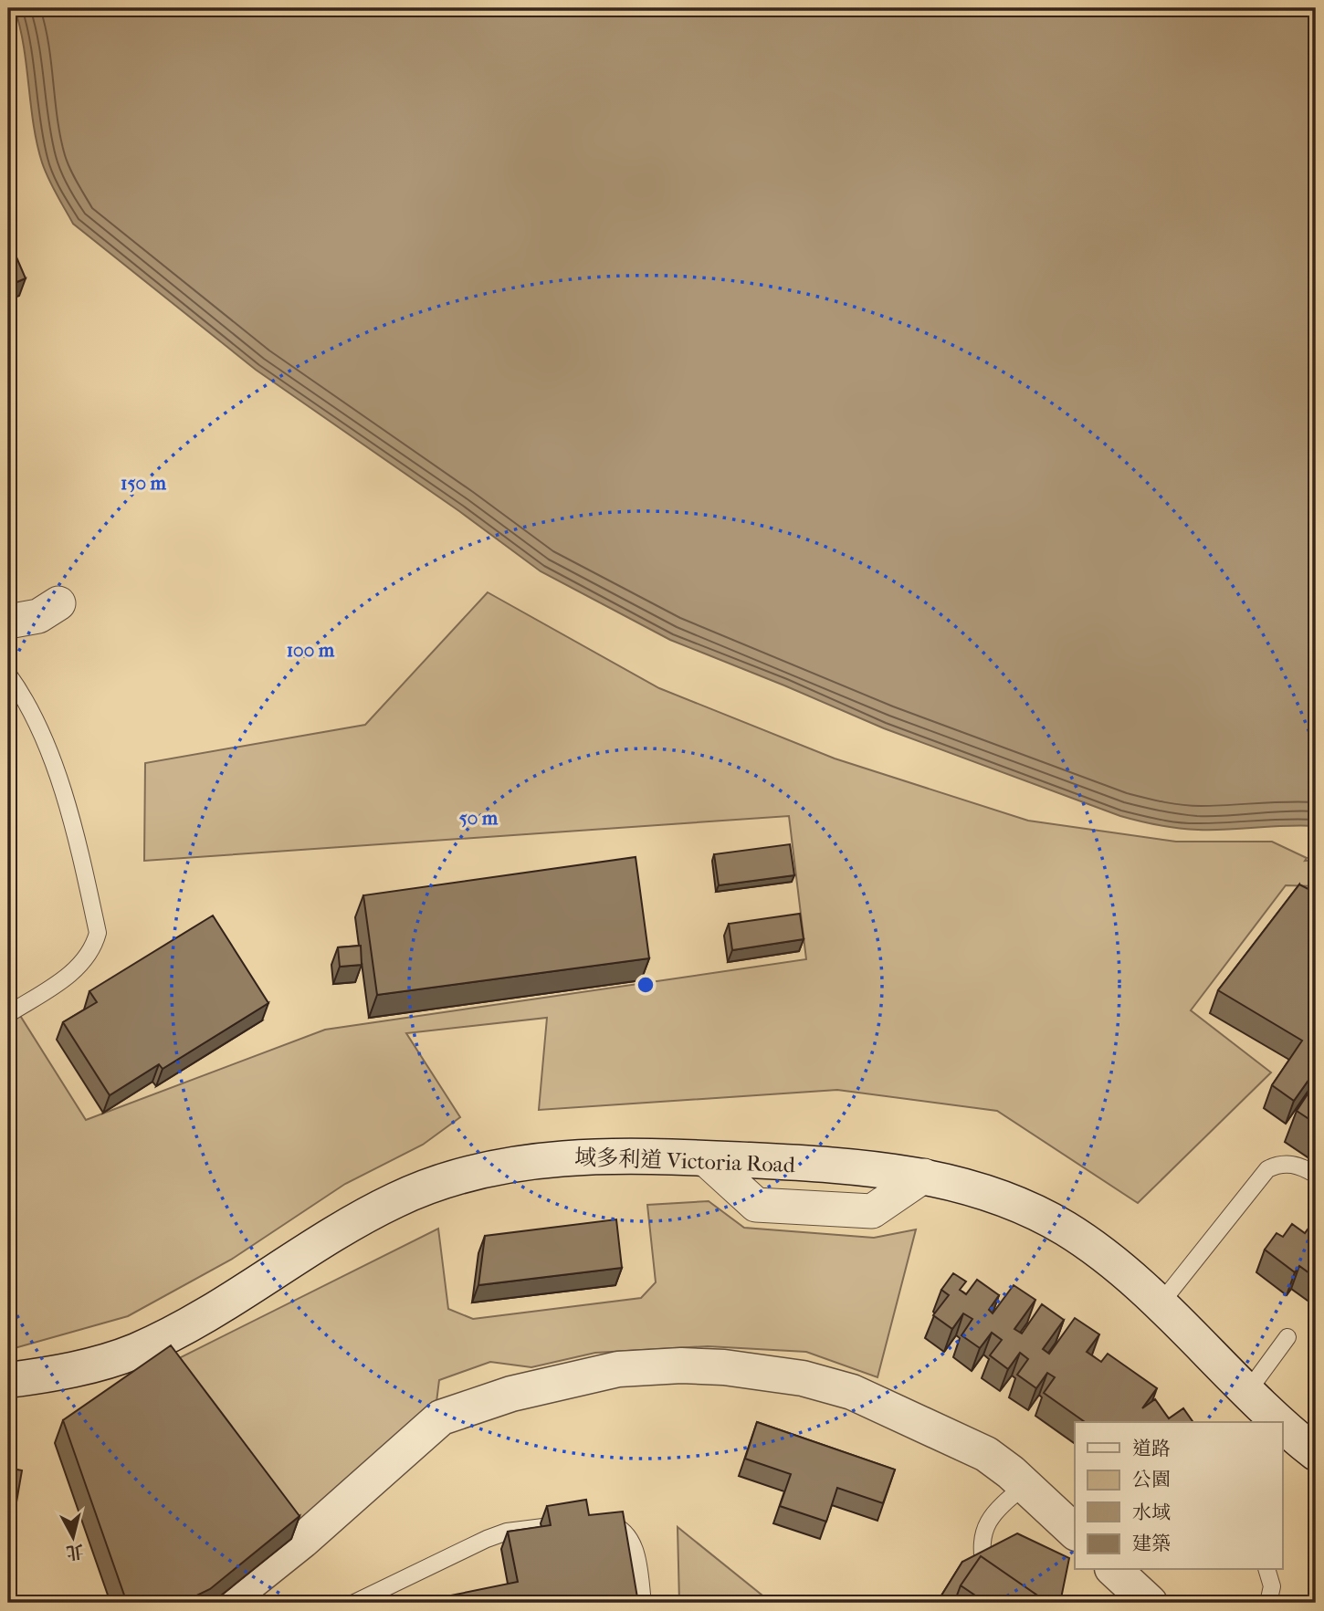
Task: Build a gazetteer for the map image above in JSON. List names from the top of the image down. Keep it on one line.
{"streets":{"main road":["域多利道 Victoria Road"]},"legend":["道路","公園","水域","建築"],"north":"bottom","rings":["150 m","100 m","50 m"]}
